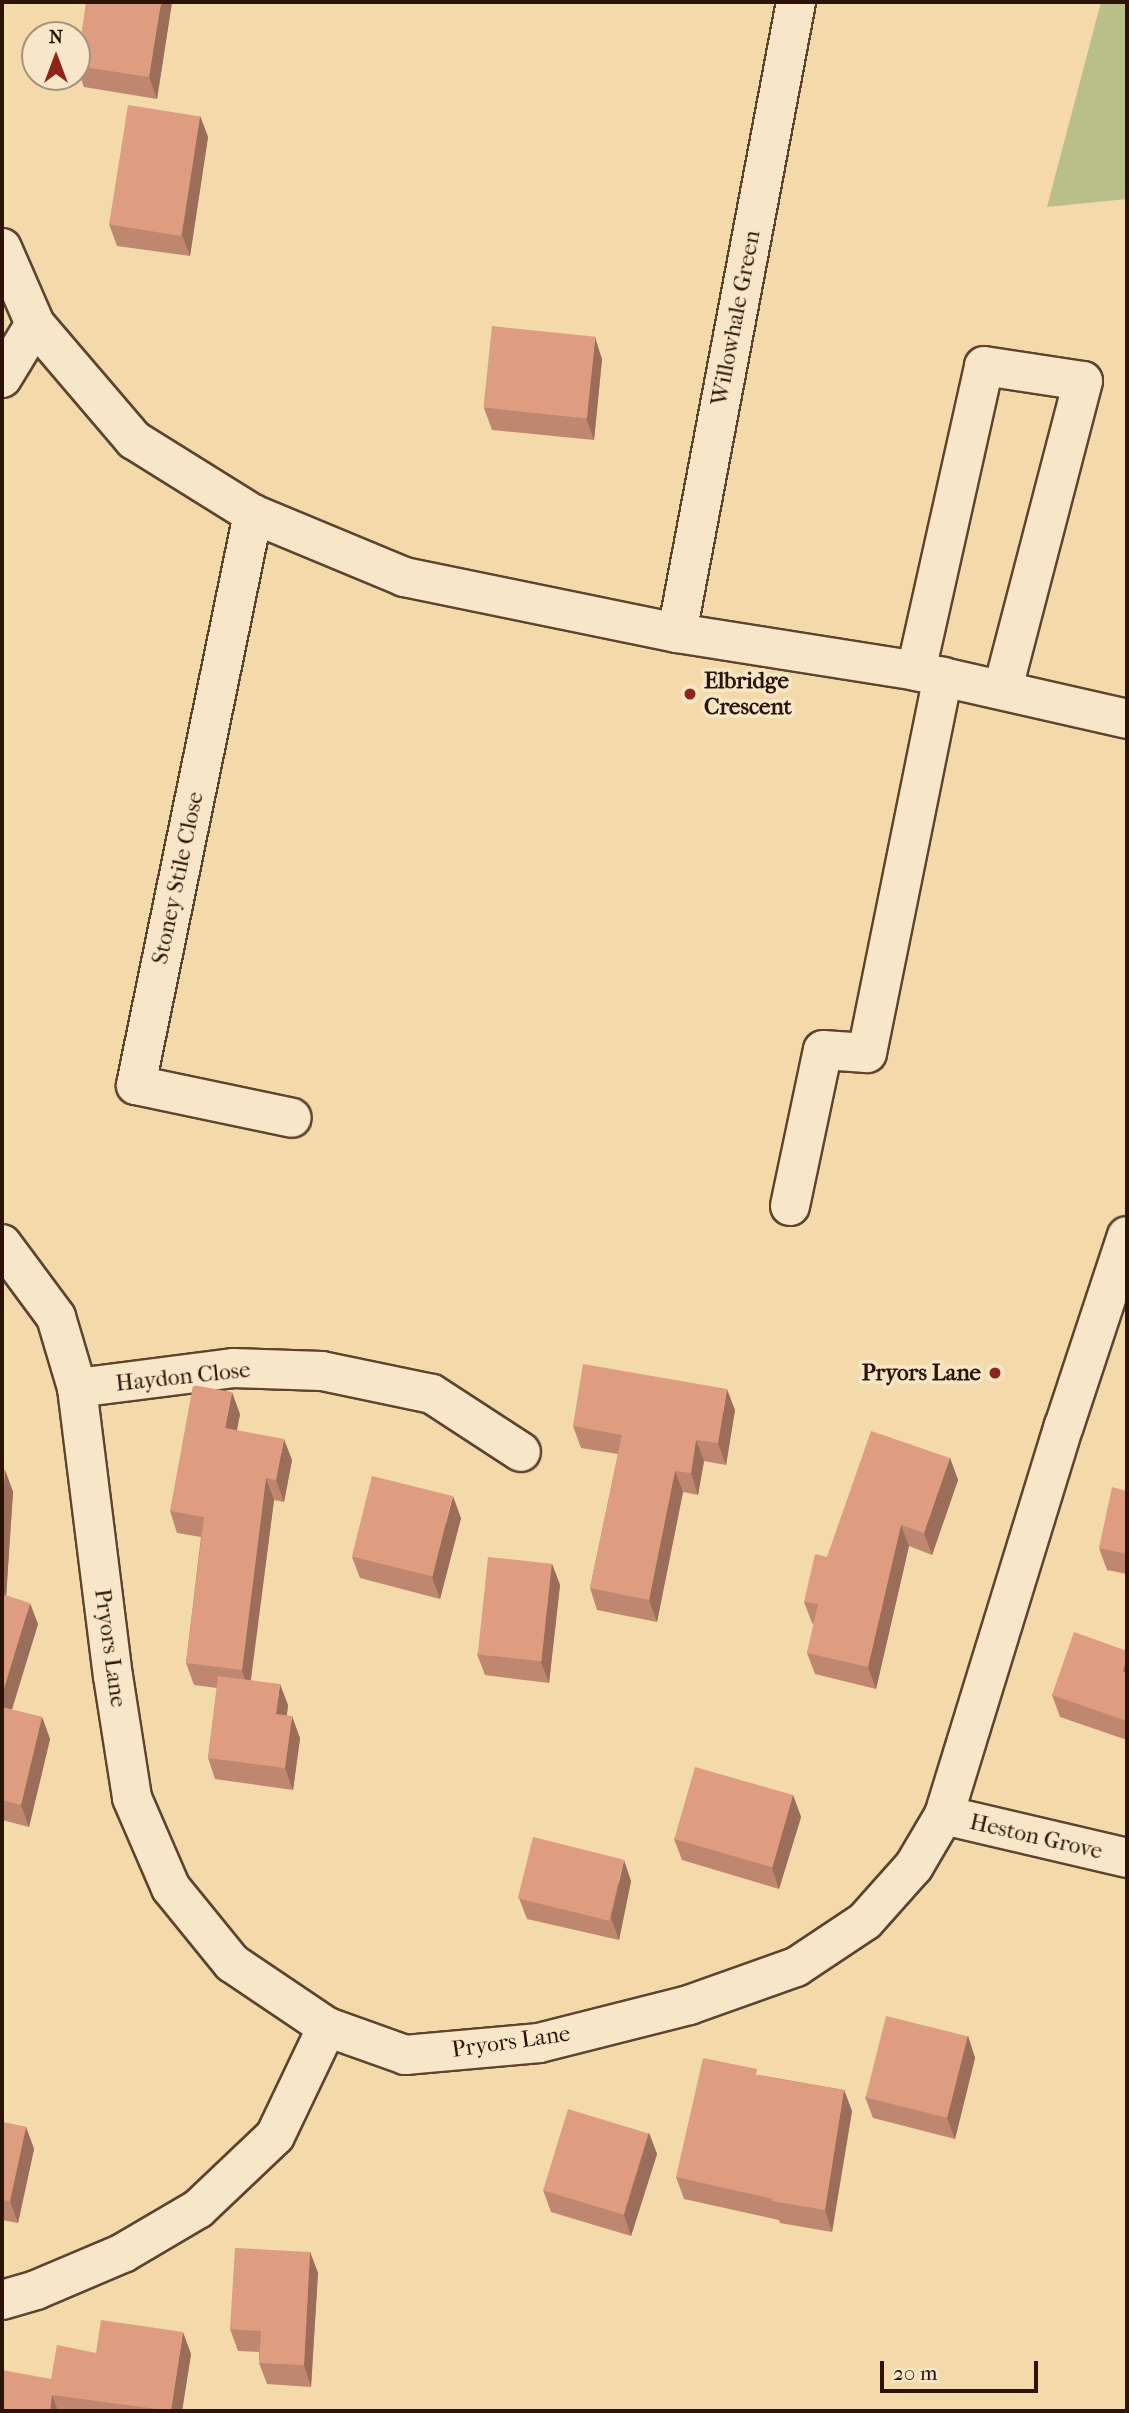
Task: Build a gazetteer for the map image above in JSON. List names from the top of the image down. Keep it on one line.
{"streets":{"street":["Willowhale Green","Stoney Stile Close","Haydon Close","Pryors Lane","Heston Grove"]},"crossings":[["Haydon Close","Pryors Lane"],["Pryors Lane","Heston Grove"]],"places":["Elbridge Crescent","Pryors Lane"],"scale_bar":"20 m","north":"top"}
